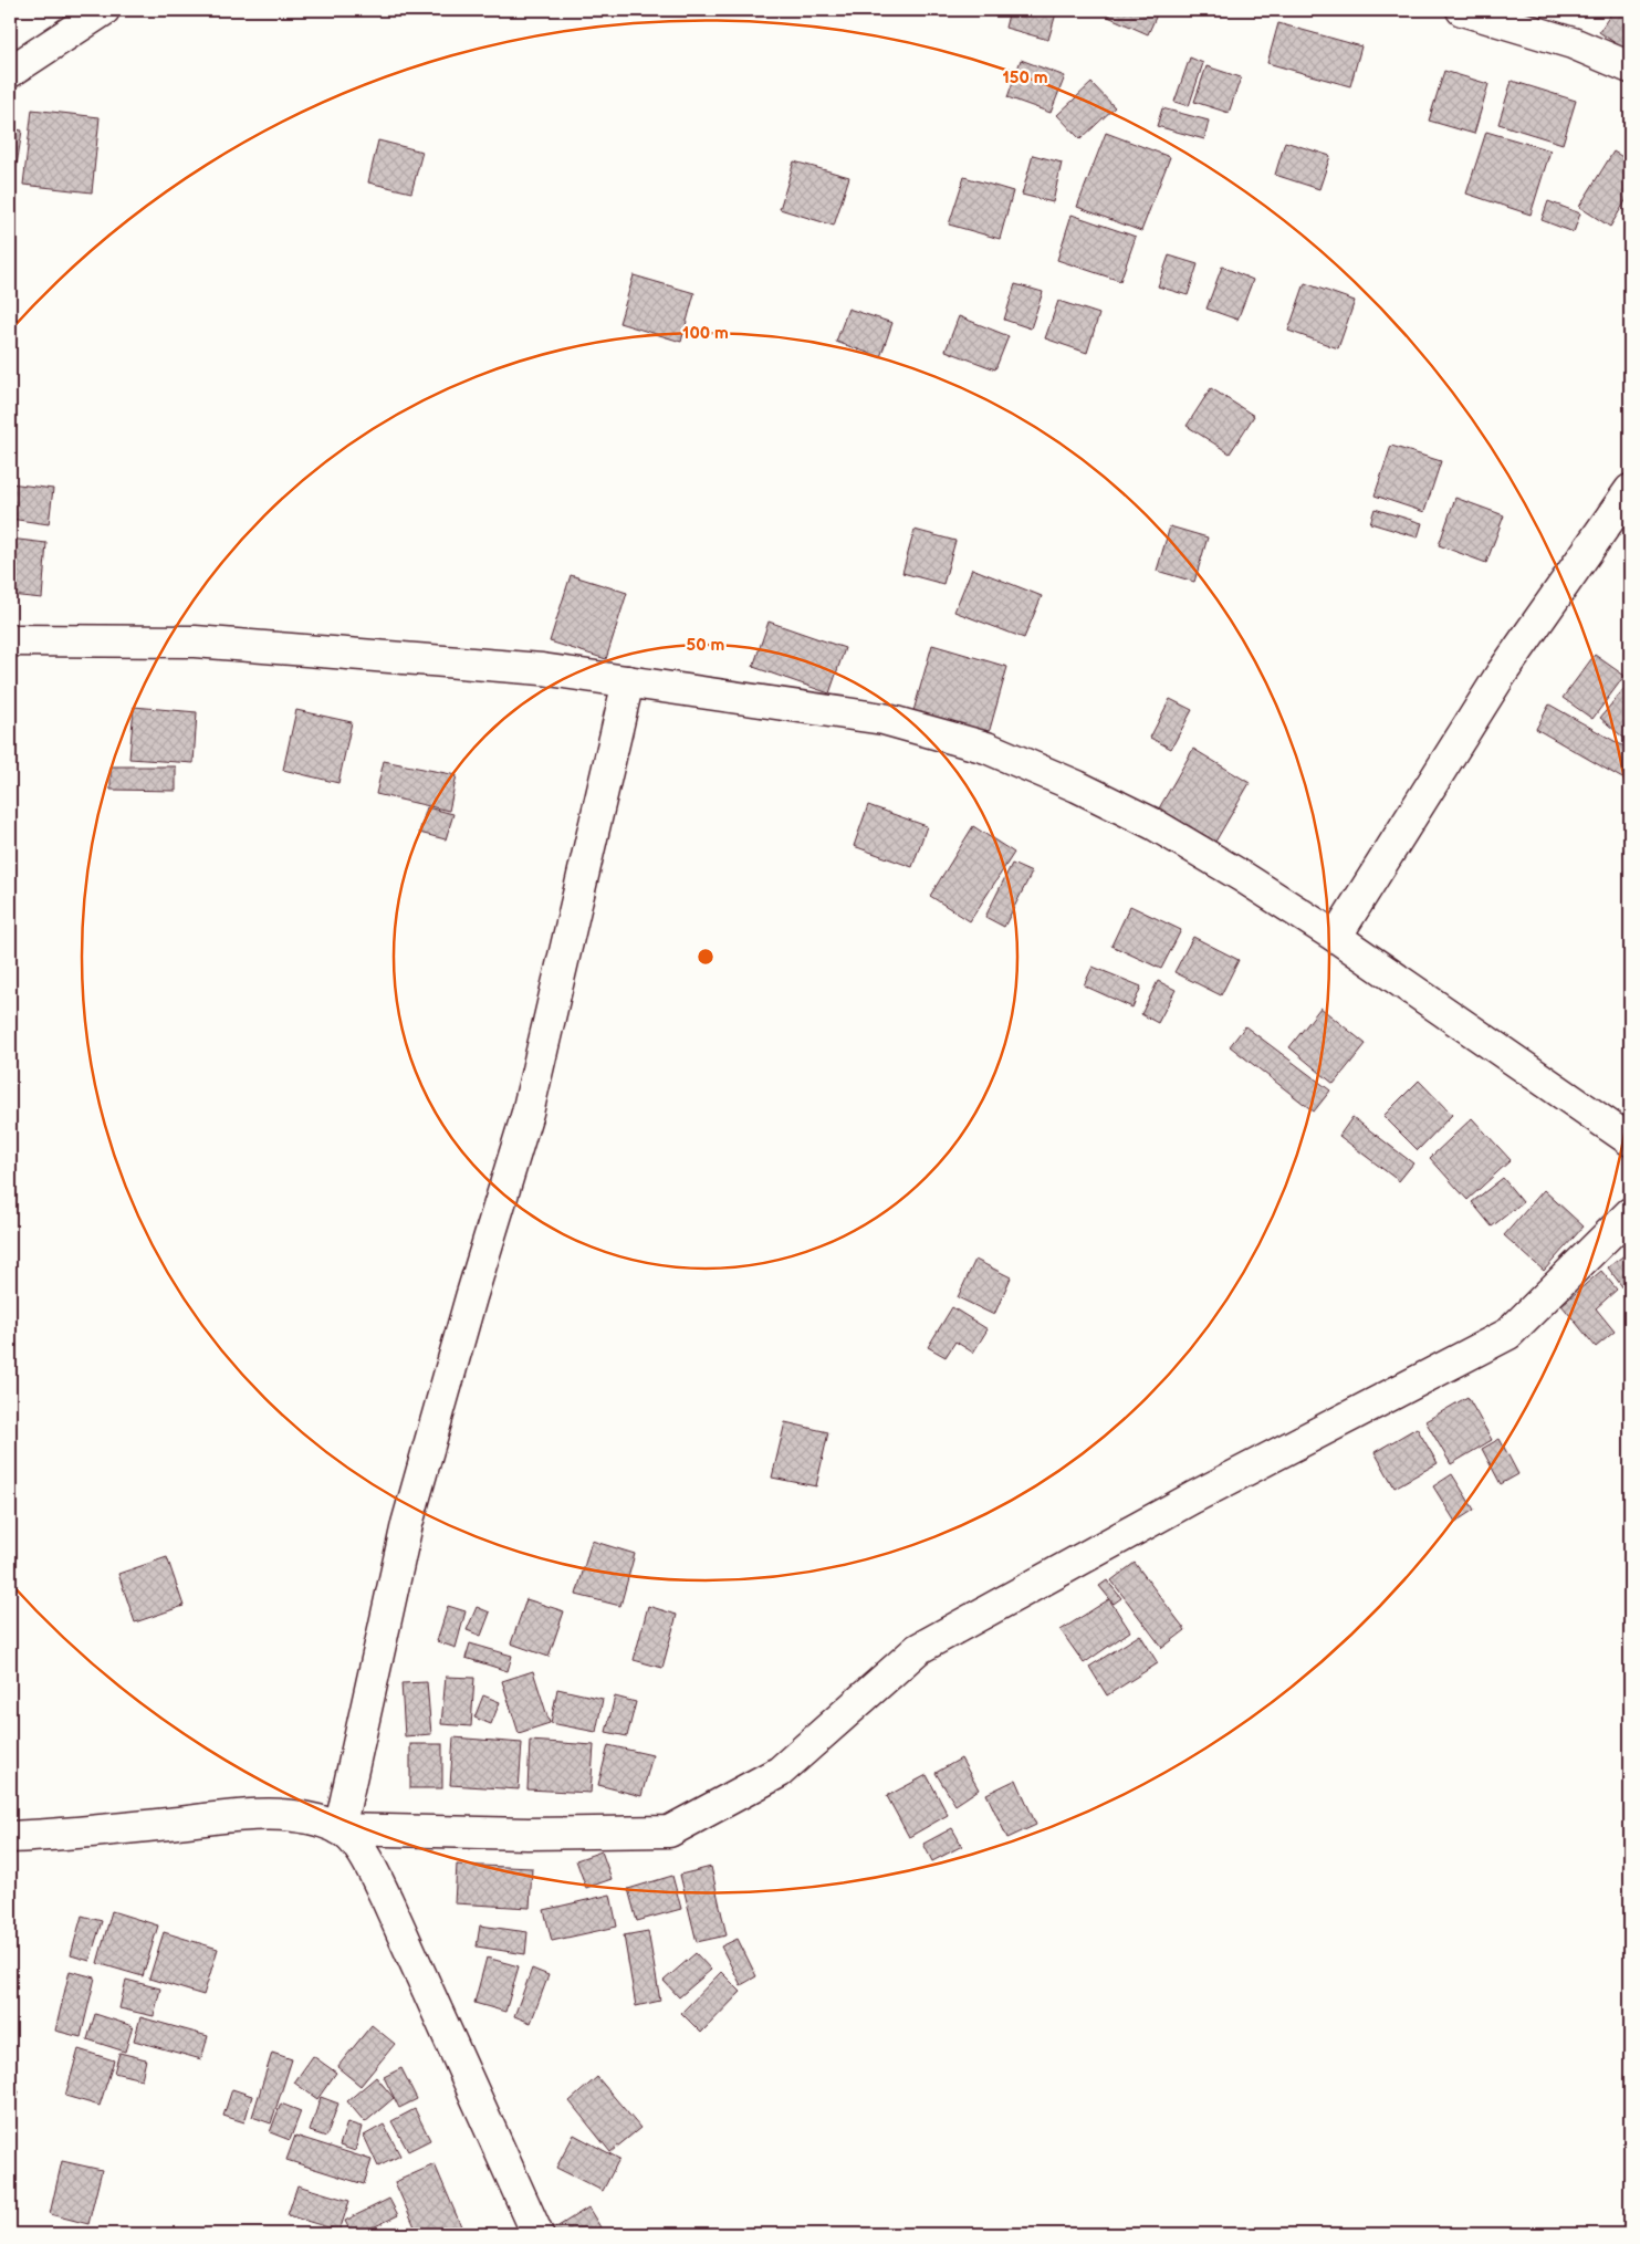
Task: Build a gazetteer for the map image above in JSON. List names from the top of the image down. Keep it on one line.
{"rings":["150 m","100 m","50 m"]}
